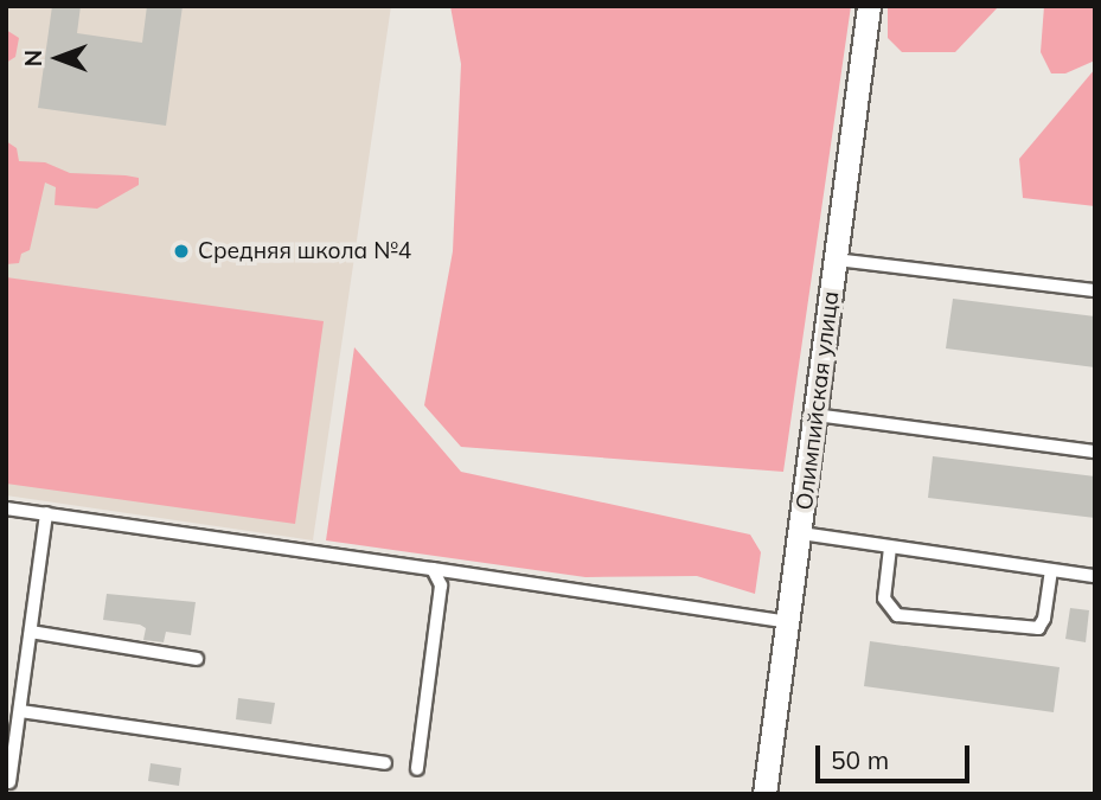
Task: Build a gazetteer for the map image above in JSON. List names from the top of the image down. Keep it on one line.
{"streets":{"street":["Олимпийская улица"]},"places":["Средняя школа №4"],"scale_bar":"50 m","north":"left"}
